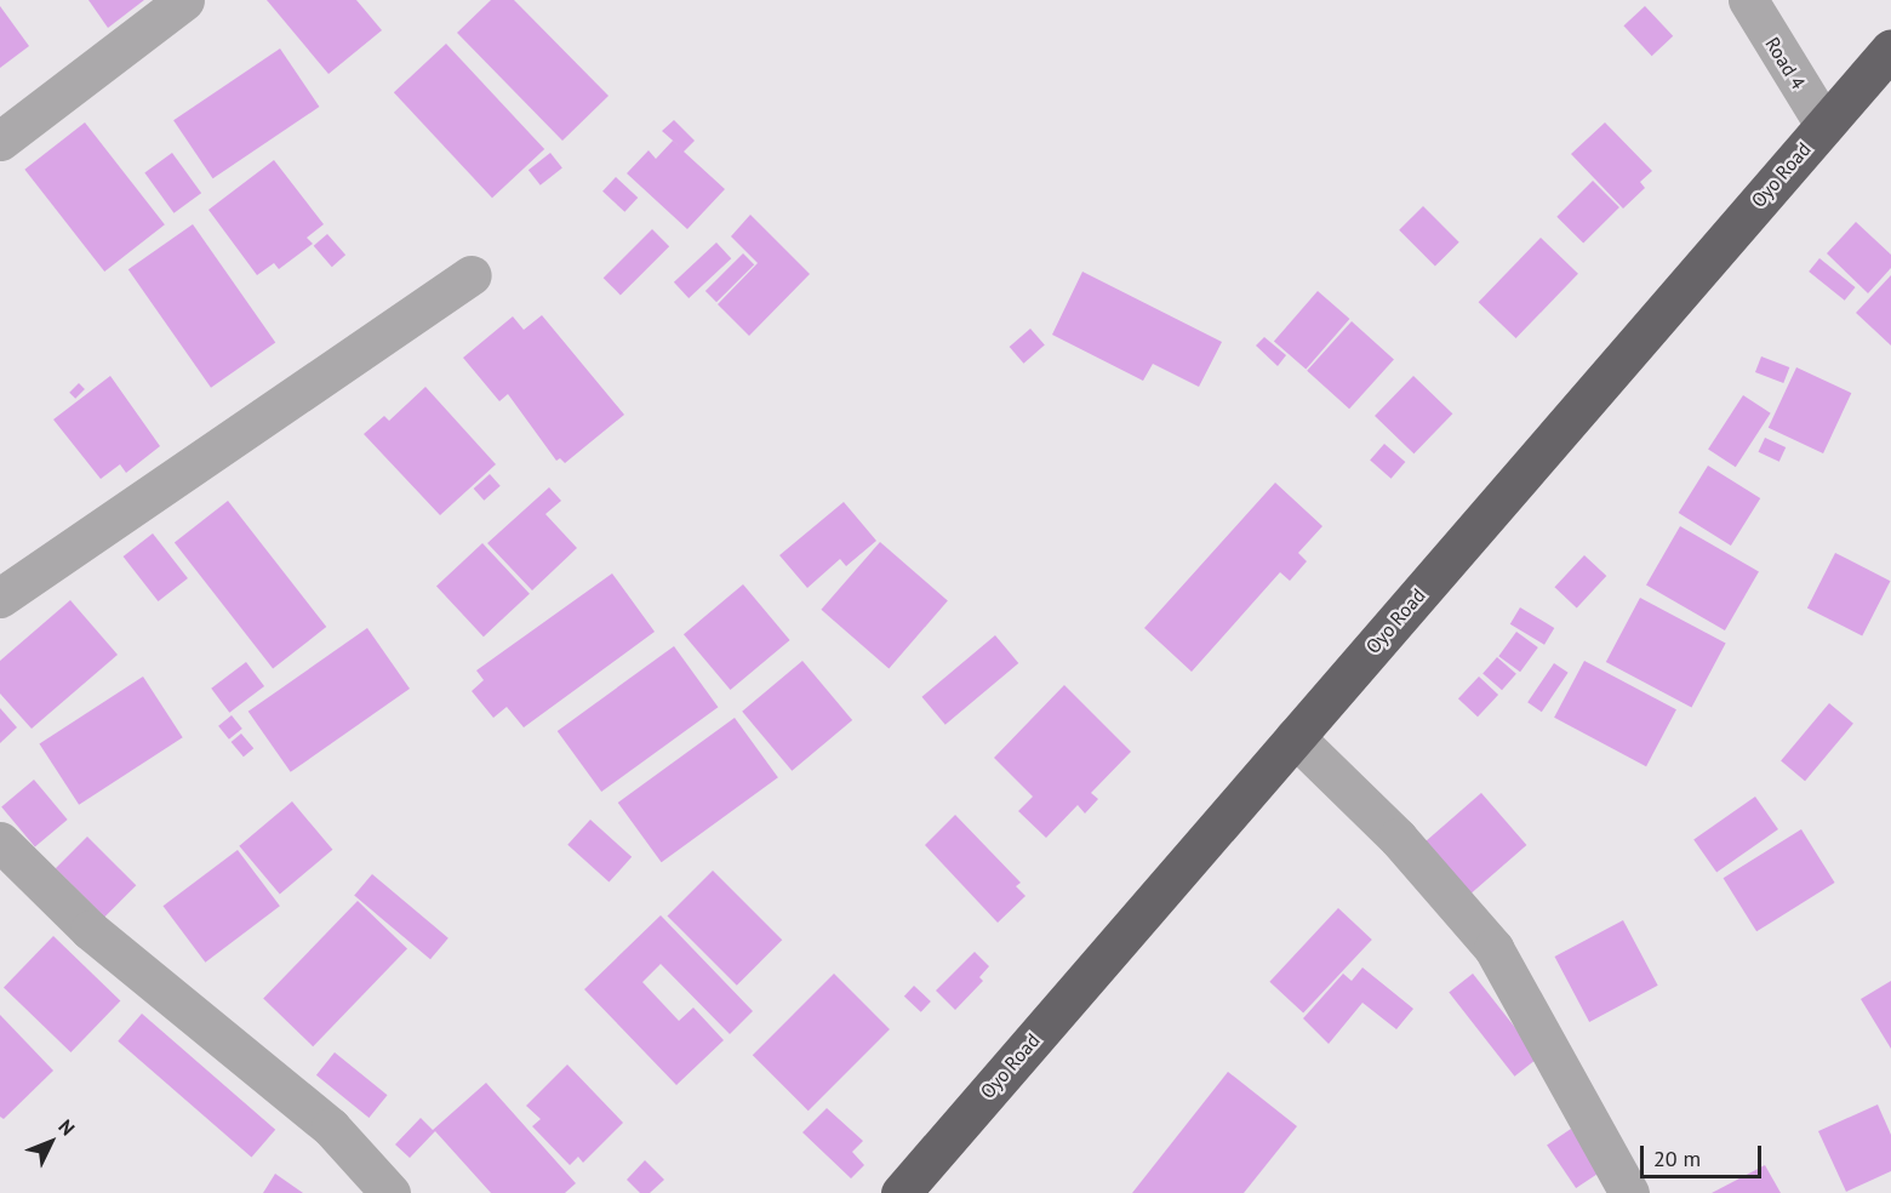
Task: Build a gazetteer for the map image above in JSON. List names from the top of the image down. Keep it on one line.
{"streets":{"highway":["Oyo Road"],"street":["Road 4"]},"crossings":[["Road 4","Oyo Road"]],"scale_bar":"20 m","north":"top right"}
